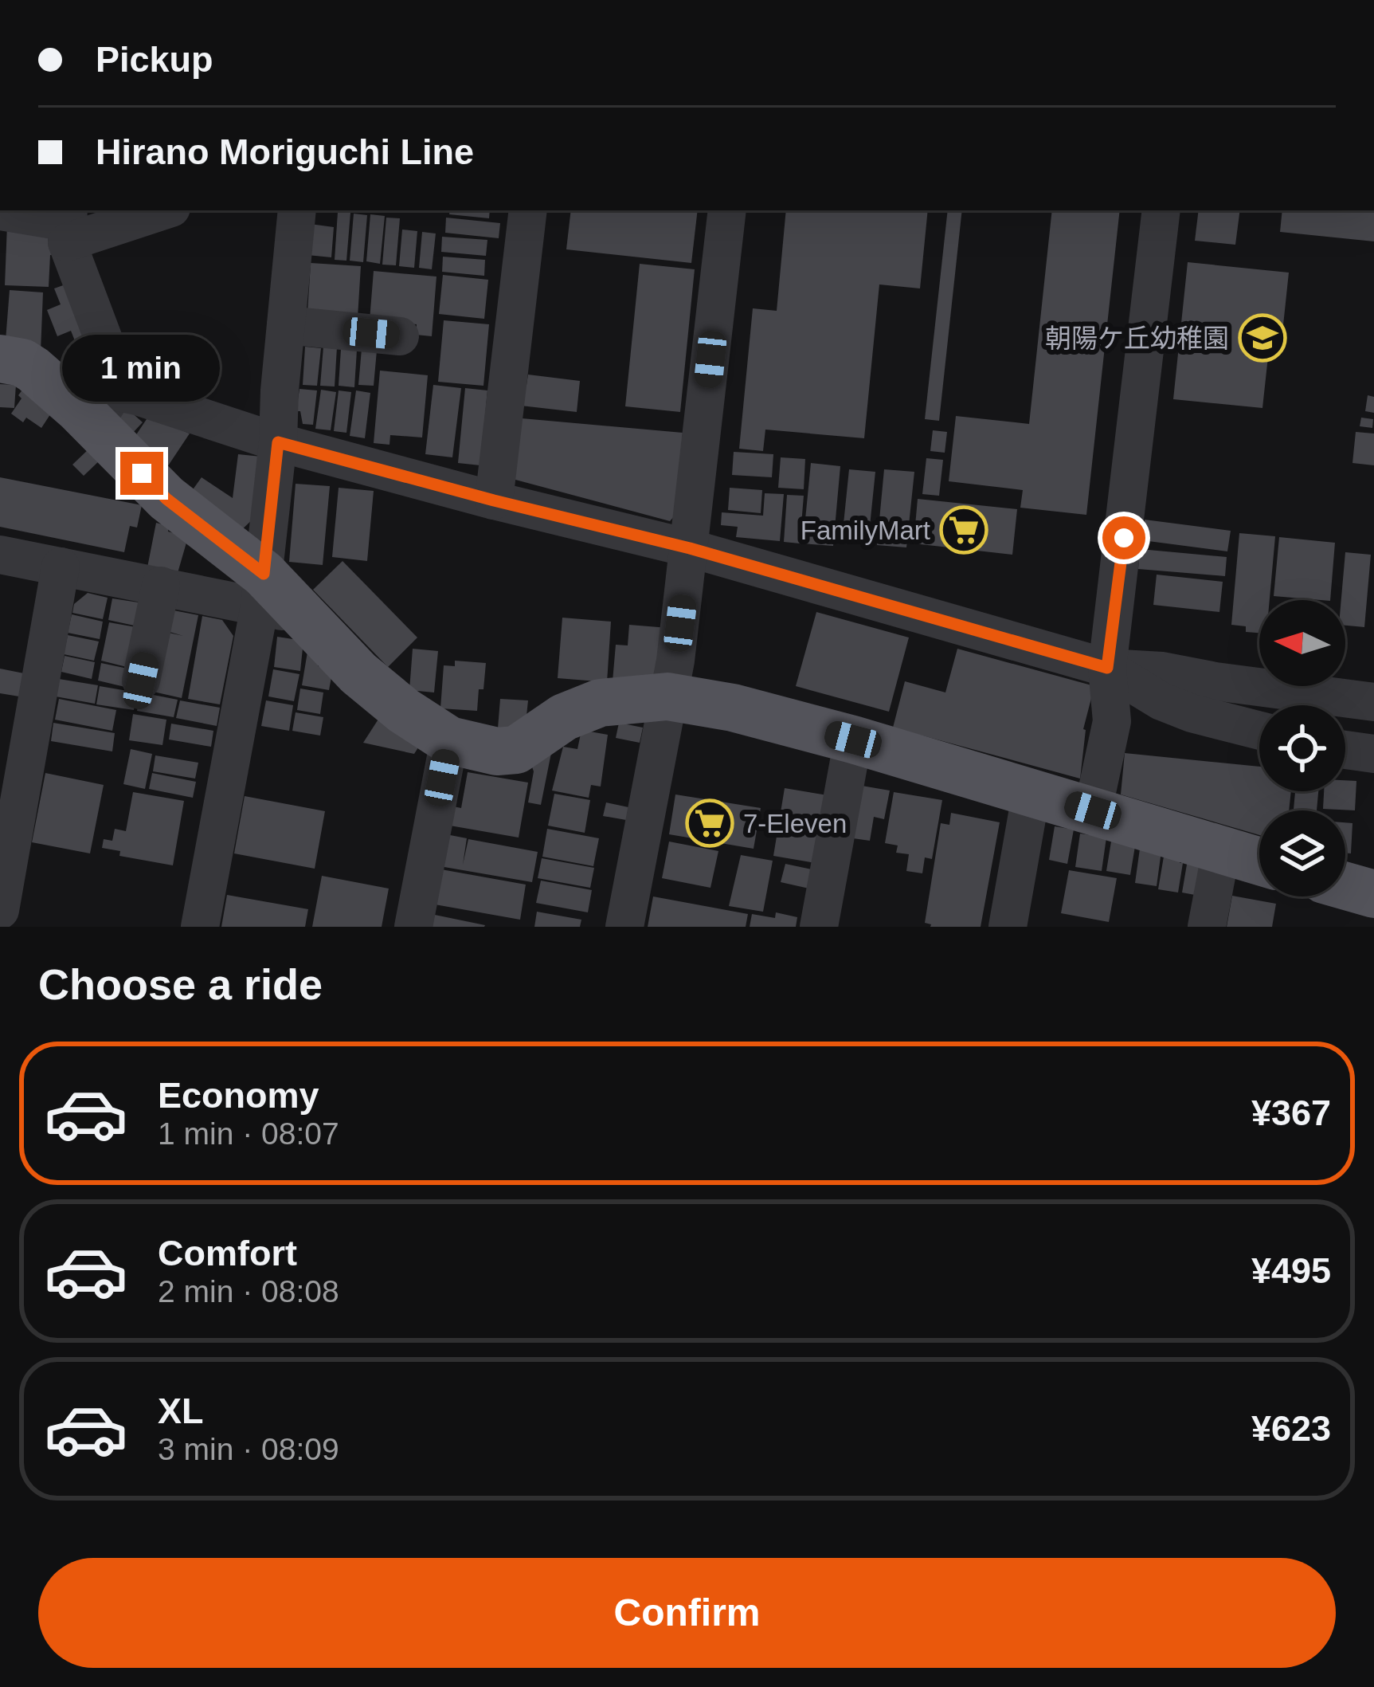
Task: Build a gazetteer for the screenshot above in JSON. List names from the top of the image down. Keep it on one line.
{"places":{"school or university":["朝陽ケ丘幼稚園"],"supermarket":["FamilyMart","7-Eleven"]},"north":"left","page":{"banner":["Pickup","Hirano Moriguchi Line"],"bubble":"1 min","heading":"Choose a ride","list":[{"name":"Economy","note":"1 min · 08:07","value":"¥367"},{"name":"Comfort","note":"2 min · 08:08","value":"¥495"},{"name":"XL","note":"3 min · 08:09","value":"¥623"}],"buttons":"Confirm"}}
